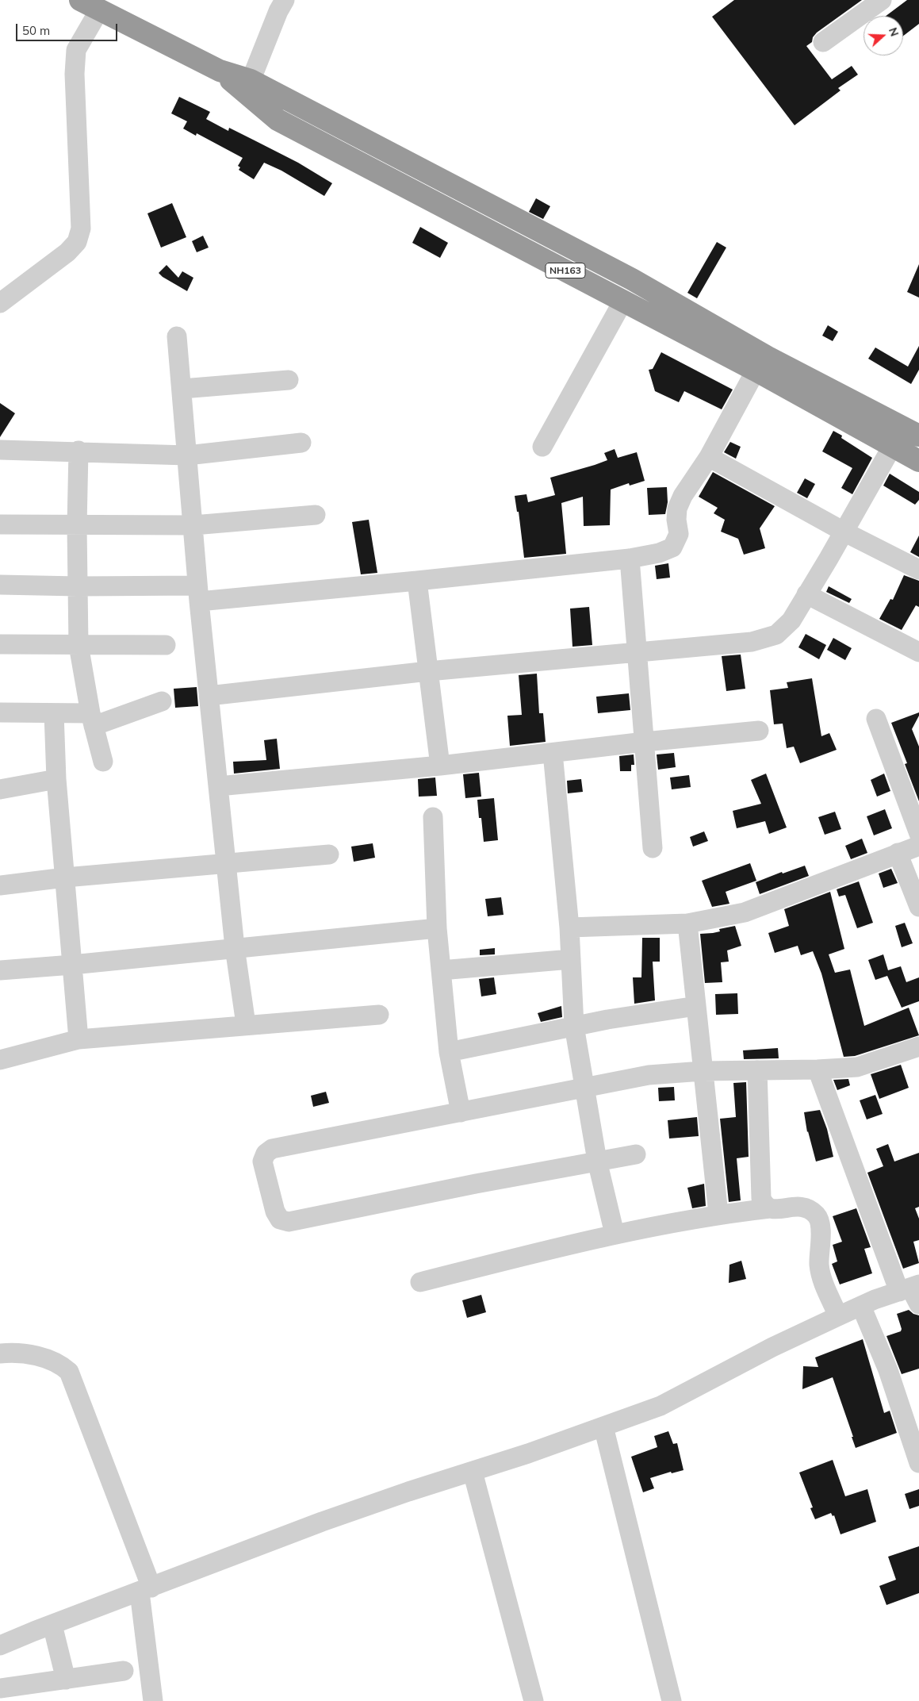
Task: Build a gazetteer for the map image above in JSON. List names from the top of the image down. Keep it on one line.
{"streets":{"highway":["NH163"]},"scale_bar":"50 m","north":"right"}
